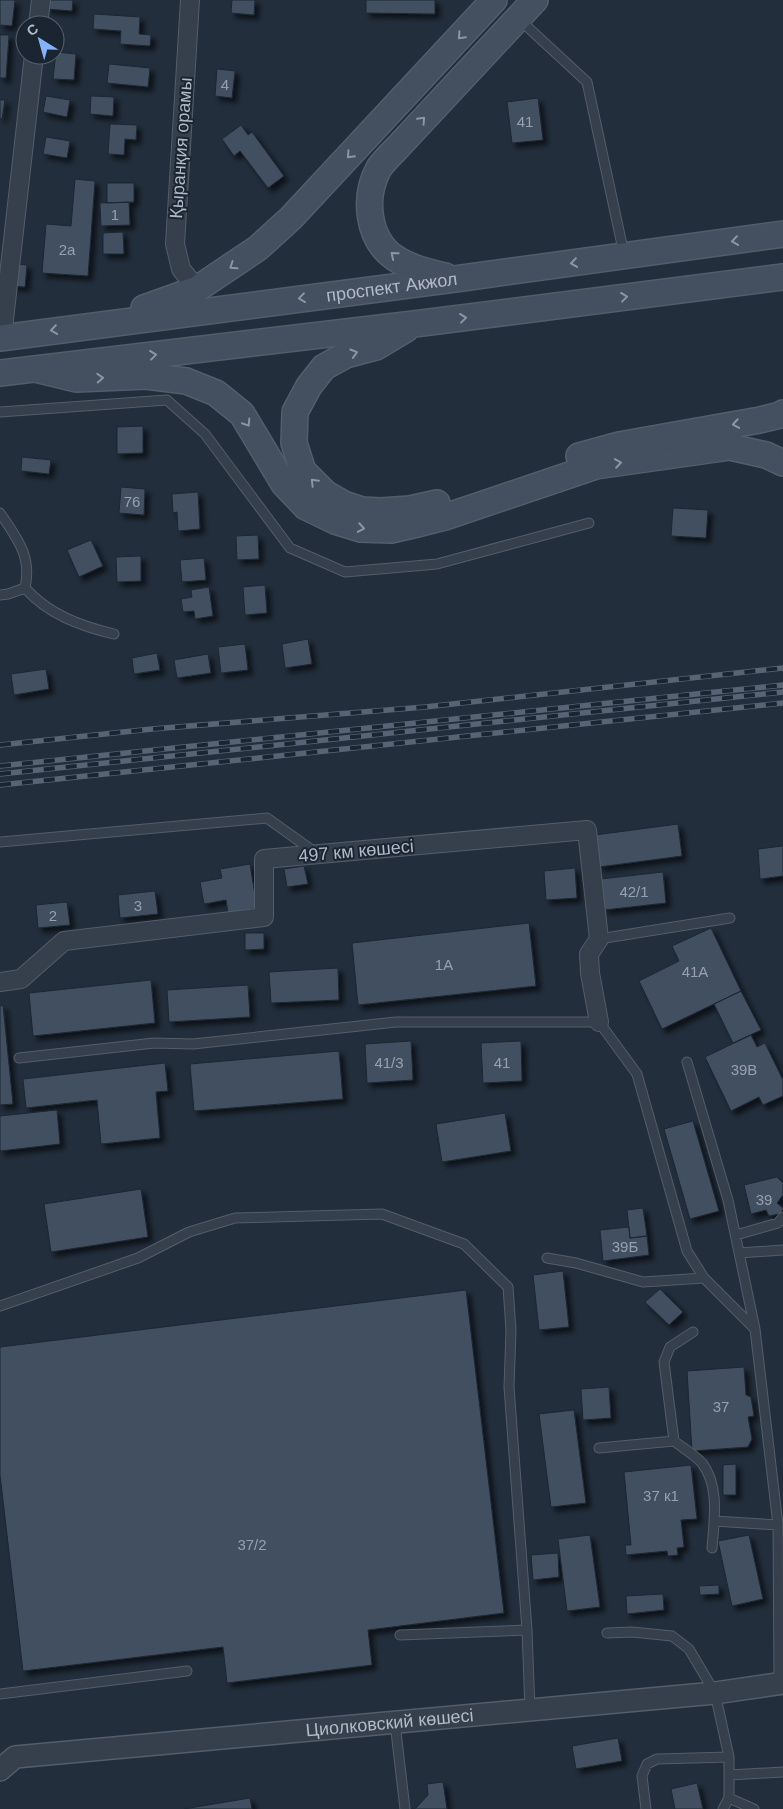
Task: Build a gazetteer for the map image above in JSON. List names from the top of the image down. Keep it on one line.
{"streets":{"main road":["проспект Акжол"],"street":["Қыранқия орамы","497 км көшесі","Циолковский көшесі"]},"house_numbers":["4","41","1","2а","76","42/1","3","2","1А","41А","41/3","41","39В","39","39Б","37","37 к1","37/2"],"north":"top left"}
